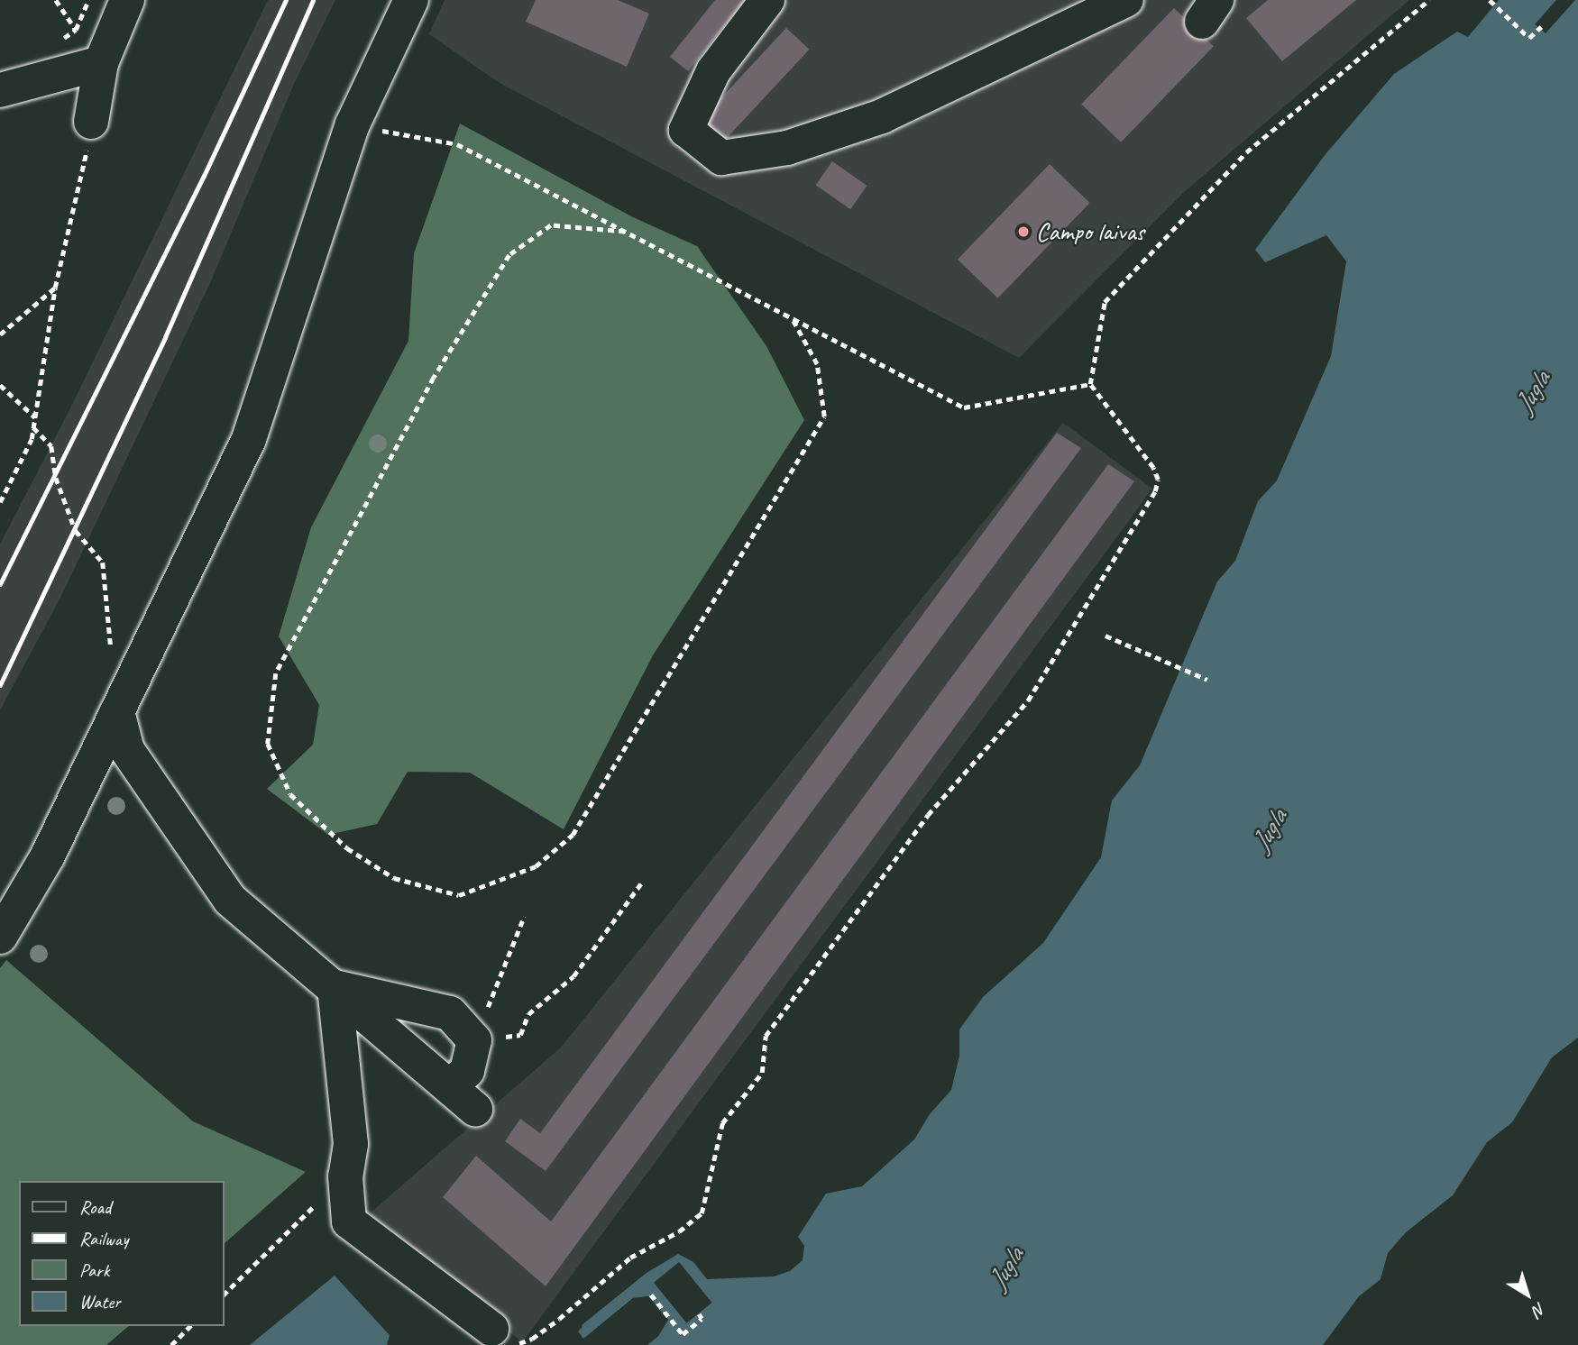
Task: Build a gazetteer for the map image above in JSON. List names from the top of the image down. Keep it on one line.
{"water":["Jugla"],"places":["Campo laivas"],"legend":["Road","Railway","Park","Water"],"north":"bottom right"}
